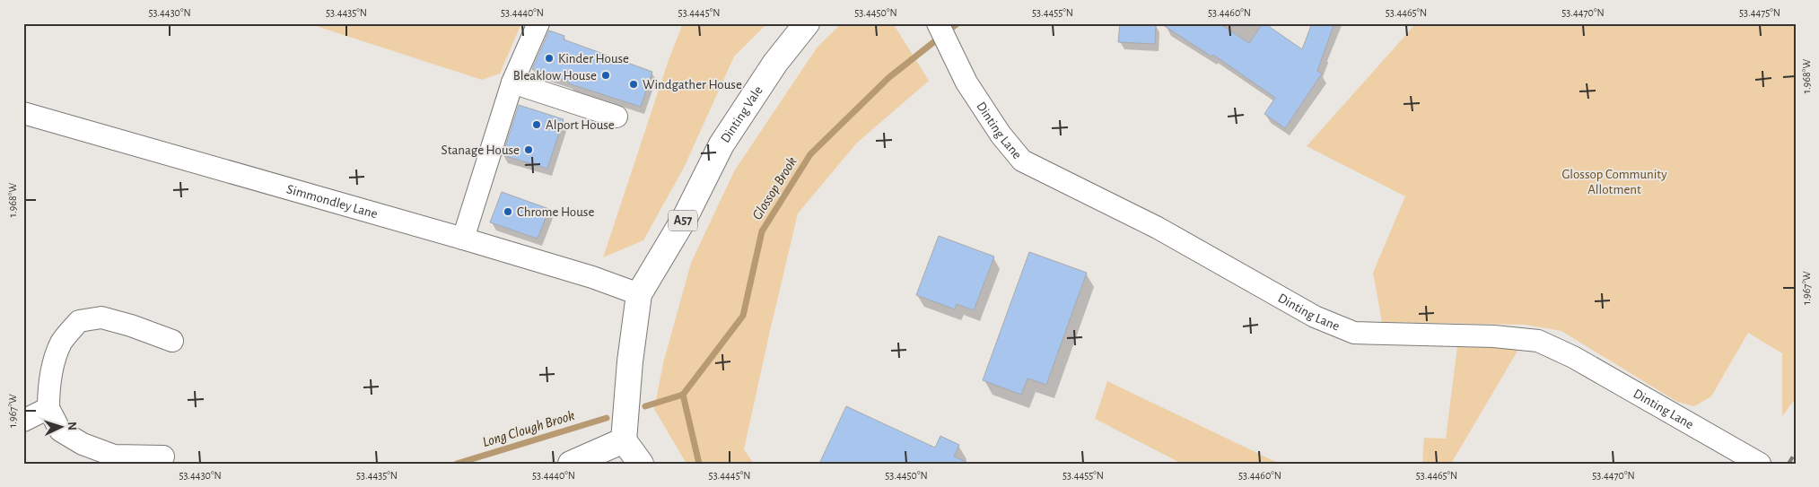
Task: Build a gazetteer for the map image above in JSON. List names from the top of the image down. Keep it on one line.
{"streets":{"main road":["Dinting Vale","A57"],"street":["Dinting Lane","Simmondley Lane"]},"crossings":[["Dinting Vale","Simmondley Lane"]],"water":["Glossop Brook","Long Clough Brook"],"parks":["Glossop Community Allotment"],"places":["Kinder House","Bleaklow House","Windgather House","Alport House","Stanage House","Chrome House"],"north":"right","coordinates":["53.4430°N","53.4435°N","53.4440°N","53.4445°N","53.4450°N","53.4455°N","53.4460°N","53.4465°N","53.4470°N","53.4475°N","1.968°W","1.967°W"]}
